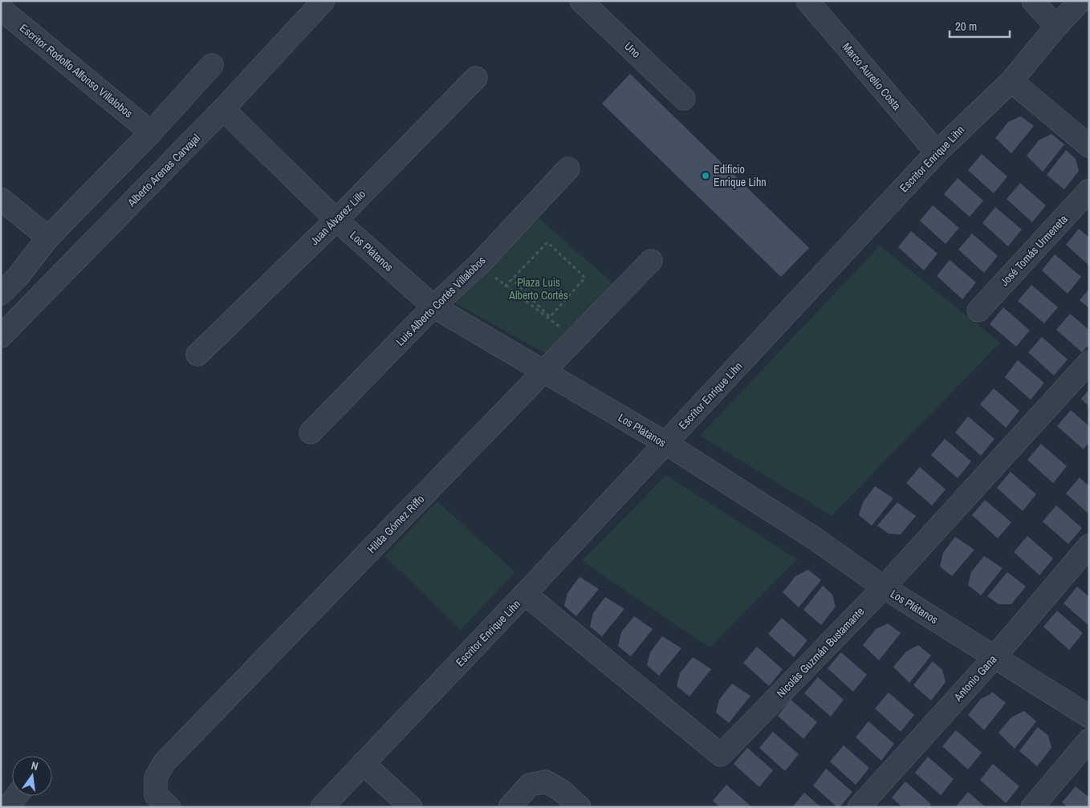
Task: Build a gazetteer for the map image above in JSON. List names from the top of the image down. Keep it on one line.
{"streets":{"street":["Uno","Escritor Rodolfo Alfonso Villalobos","Marco Aurelio Costa","Escritor Enrique Lihn","Alberto Arenas Carvajal","Juan Álvarez Lillo","José Tomás Urmeneta","Los Plátanos","Luis Alberto Cortés Villalobos","Hilda Gómez Riffo","Nicolás Guzmán Bustamante","Antonio Gana"]},"crossings":[["Marco Aurelio Costa","Escritor Enrique Lihn"],["Escritor Enrique Lihn","Los Plátanos"],["Escritor Enrique Lihn","Nicolás Guzmán Bustamante"],["Alberto Arenas Carvajal","Los Plátanos"],["Juan Álvarez Lillo","Los Plátanos"],["Los Plátanos","Luis Alberto Cortés Villalobos"],["Los Plátanos","Hilda Gómez Riffo"],["Los Plátanos","Nicolás Guzmán Bustamante"],["Los Plátanos","Antonio Gana"]],"parks":["Plaza Luis Alberto Cortés"],"places":["Edificio Enrique Lihn"],"scale_bar":"20 m","north":"top"}
